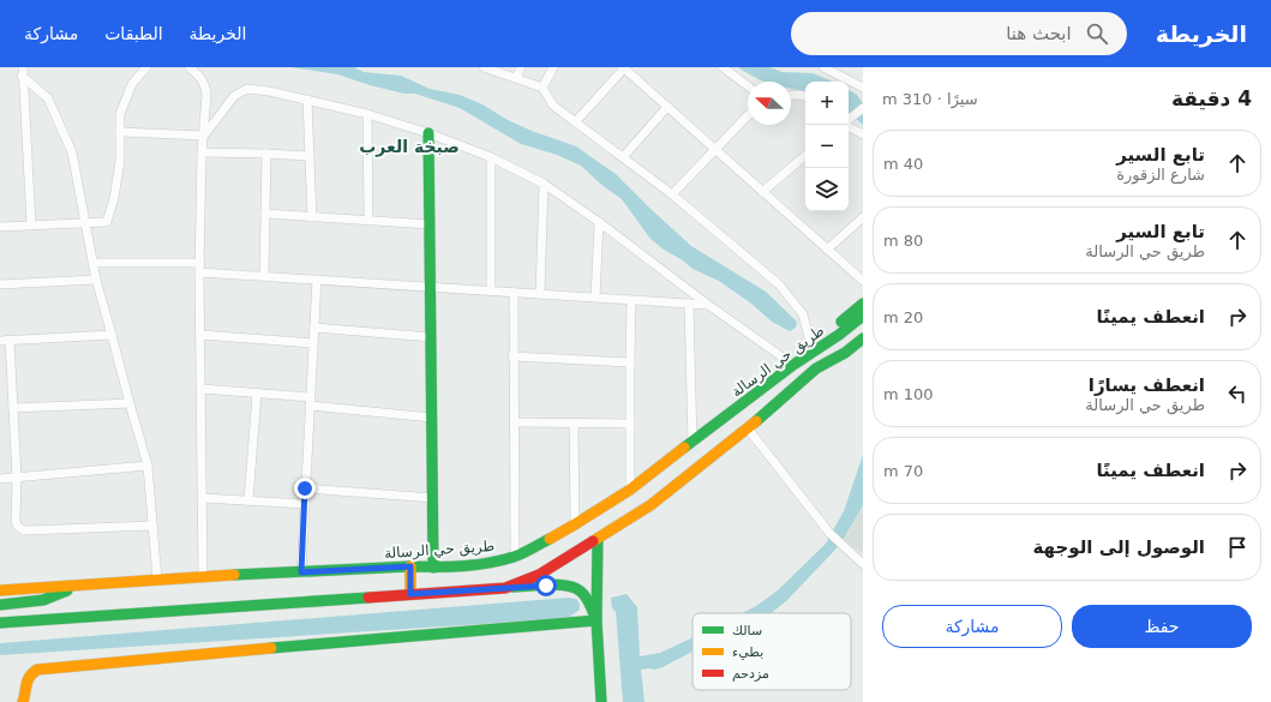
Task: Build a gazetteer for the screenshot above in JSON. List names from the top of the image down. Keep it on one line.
{"streets":{"main road":["طريق حي الرسالة"]},"districts":["صبخة العرب"],"legend":["سالك","بطيء","مزدحم"],"north":"left","page":{"header":"الخريطة","search":"ابحث هنا","nav":["الخريطة","الطبقات","مشاركة"],"heading":["4 دقيقة","سيرًا · 310 m"],"map_buttons":["+","−"],"list":[["تابع السير","شارع الزقورة","40 m"],["تابع السير","طريق حي الرسالة","80 m"],["انعطف يمينًا","20 m"],["انعطف يسارًا","طريق حي الرسالة","100 m"],["انعطف يمينًا","70 m"],"الوصول إلى الوجهة"],"buttons":["حفظ","مشاركة"]}}
